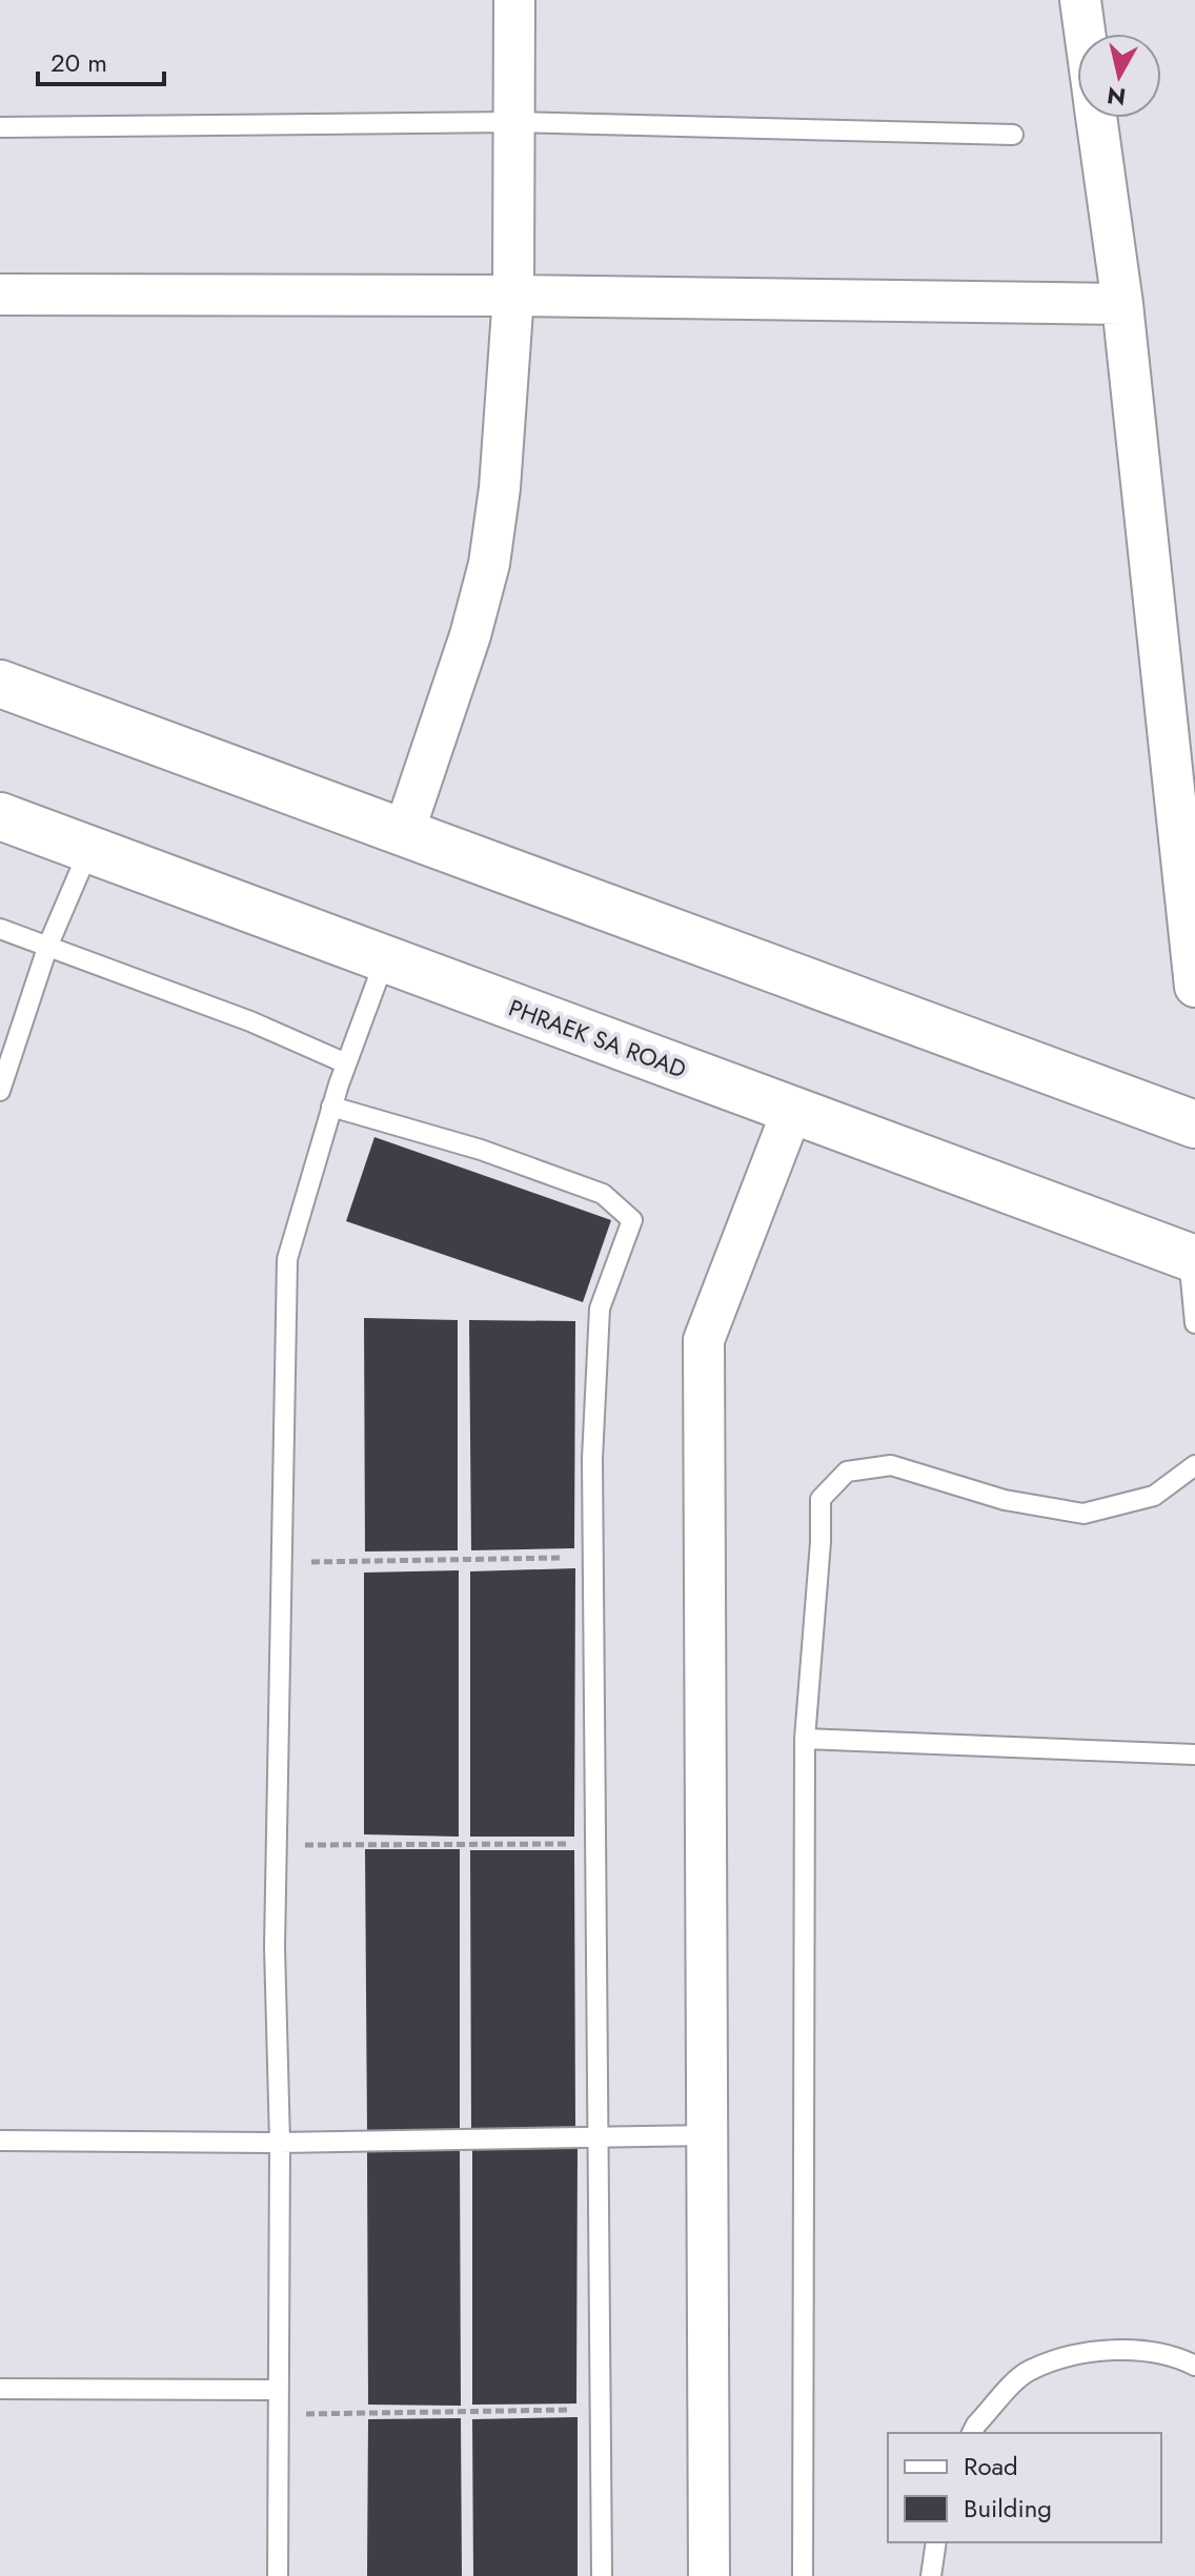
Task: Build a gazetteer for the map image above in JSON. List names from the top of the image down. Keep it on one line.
{"streets":{"main road":["PHRAEK SA ROAD"]},"legend":["Road","Building"],"scale_bar":"20 m","north":"bottom"}
